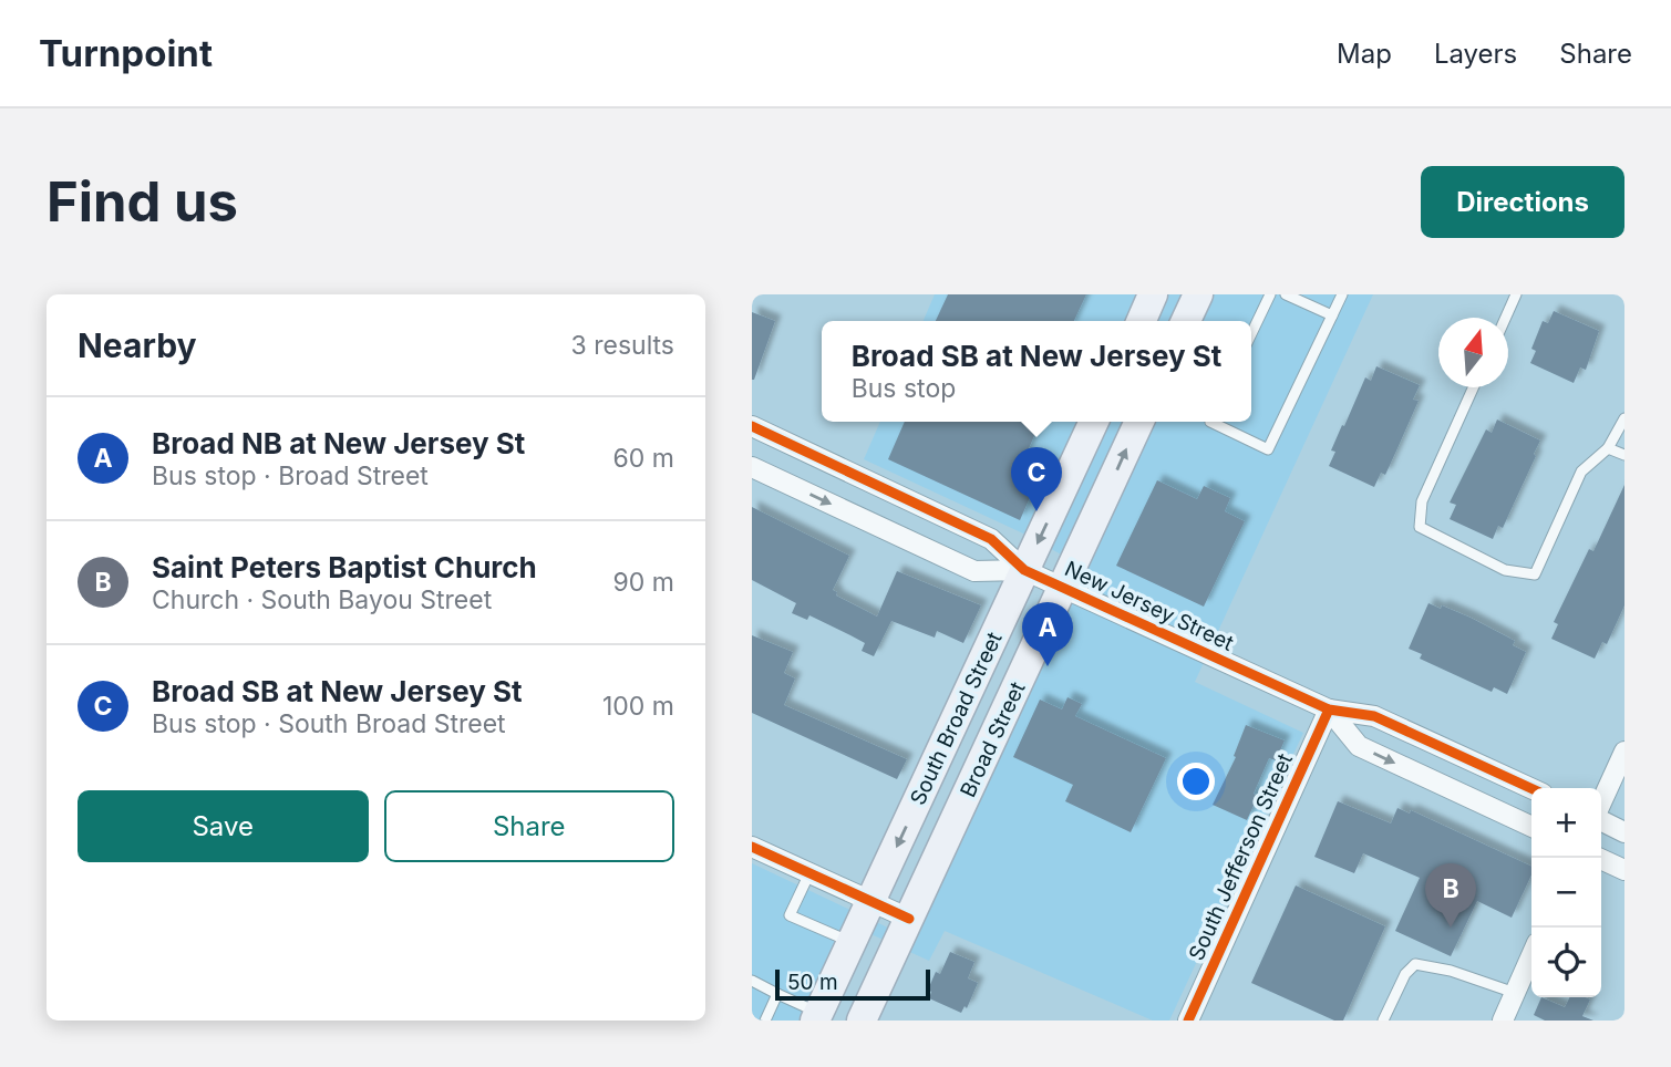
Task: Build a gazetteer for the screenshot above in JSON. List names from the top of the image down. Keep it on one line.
{"streets":{"main road":["South Broad Street","Broad Street"],"street":["New Jersey Street","South Jefferson Street"]},"crossings":[["New Jersey Street","South Broad Street"],["New Jersey Street","Broad Street"],["New Jersey Street","South Jefferson Street"]],"one_way":["South Broad Street"],"scale_bar":"50 m","north":"top","page":{"header":"Turnpoint","nav":["Map","Layers","Share"],"buttons":["Directions",["Save","Share"]],"title":"Find us","heading":["Nearby","3 results"],"popup":["Broad SB at New Jersey St","Bus stop"],"list":[{"mark":"A","name":"Broad NB at New Jersey St","note":"Bus stop · Broad Street","value":"60 m"},{"mark":"B","name":"Saint Peters Baptist Church","note":"Church · South Bayou Street","value":"90 m"},{"mark":"C","name":"Broad SB at New Jersey St","note":"Bus stop · South Broad Street","value":"100 m"}],"pins":["C","A","B"],"map_buttons":["+","−"],"scale":"50 m"}}
